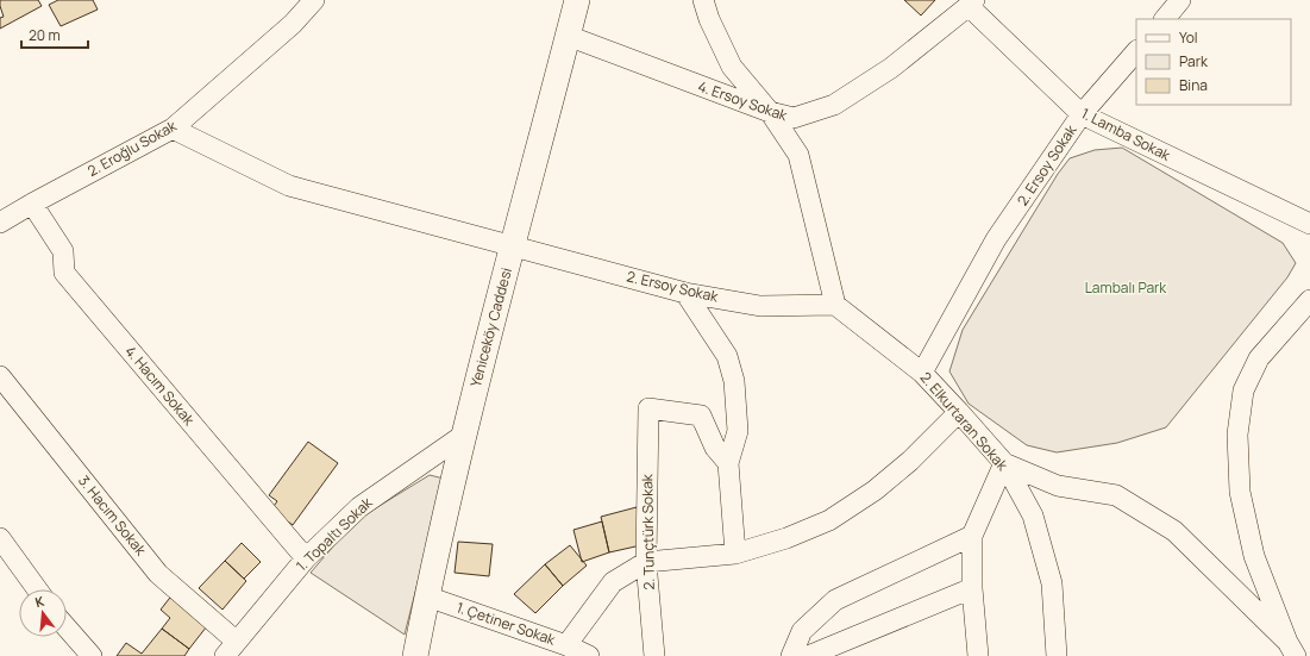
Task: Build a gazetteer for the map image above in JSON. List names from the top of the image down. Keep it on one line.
{"streets":{"street":["4. Ersoy Sokak","1. Lamba Sokak","2. Eroğlu Sokak","2. Ersoy Sokak","Yeniceköy Caddesi","4. Hacım Sokak","2. Elkurtaran Sokak","3. Hacım Sokak","2. Tunçtürk Sokak","1. Topaltı Sokak","1. Çetiner Sokak"]},"crossings":[["4. Ersoy Sokak","1. Lamba Sokak"],["4. Ersoy Sokak","Yeniceköy Caddesi"],["1. Lamba Sokak","2. Ersoy Sokak"],["2. Eroğlu Sokak","2. Ersoy Sokak"],["2. Eroğlu Sokak","4. Hacım Sokak"],["2. Ersoy Sokak","Yeniceköy Caddesi"],["2. Ersoy Sokak","2. Elkurtaran Sokak"],["Yeniceköy Caddesi","1. Topaltı Sokak"],["Yeniceköy Caddesi","1. Çetiner Sokak"],["4. Hacım Sokak","1. Topaltı Sokak"],["2. Elkurtaran Sokak","1. Çetiner Sokak"],["3. Hacım Sokak","1. Topaltı Sokak"],["2. Tunçtürk Sokak","1. Çetiner Sokak"]],"parks":["Lambalı Park"],"legend":["Yol","Park","Bina"],"scale_bar":"20 m","north":"top"}
